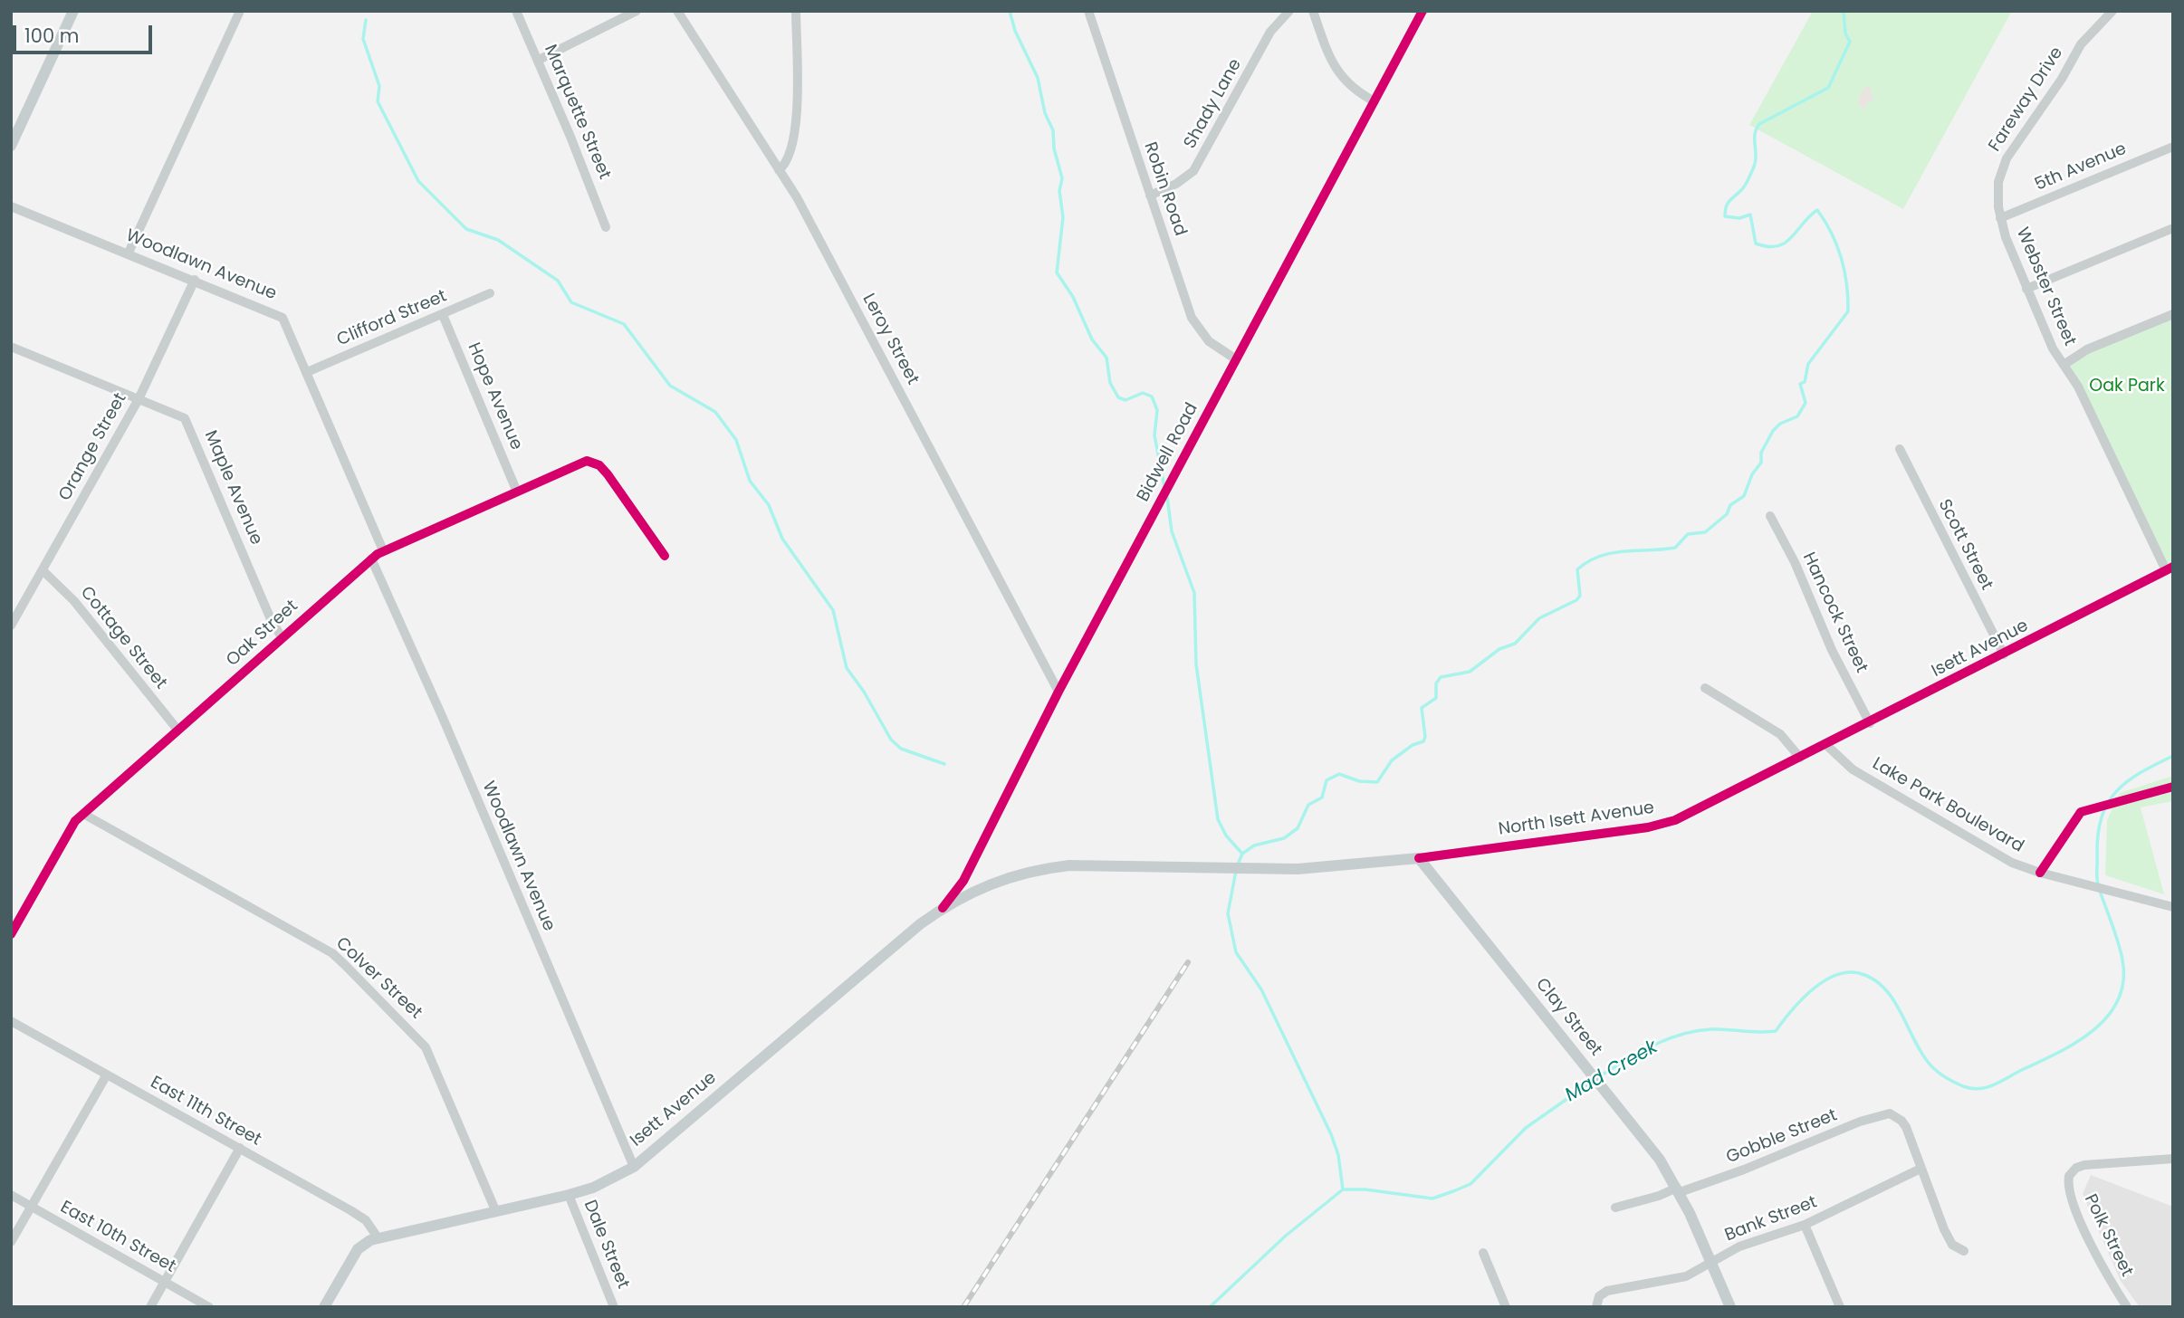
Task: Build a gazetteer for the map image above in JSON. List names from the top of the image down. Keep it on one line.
{"streets":{"main road":["Isett Avenue","North Isett Avenue","Clay Street"],"street":["Fareway Drive","Shady Lane","Marquette Street","5th Avenue","Robin Road","Woodlawn Avenue","Webster Street","Clifford Street","Leroy Street","Hope Avenue","Orange Street","Bidwell Road","Maple Avenue","Scott Street","Hancock Street","Oak Street","Cottage Street","Lake Park Boulevard","Colver Street","East 11th Street","Gobble Street","Bank Street","Polk Street","East 10th Street","Dale Street"]},"crossings":[["Fareway Drive","5th Avenue"],["Fareway Drive","Webster Street"],["Shady Lane","Robin Road"],["5th Avenue","Webster Street"],["Robin Road","Bidwell Road"],["Woodlawn Avenue","Clifford Street"],["Woodlawn Avenue","Orange Street"],["Woodlawn Avenue","Oak Street"],["Woodlawn Avenue","Isett Avenue"],["Webster Street","Isett Avenue"],["Clifford Street","Hope Avenue"],["Leroy Street","Bidwell Road"],["Hope Avenue","Oak Street"],["Orange Street","Maple Avenue"],["Orange Street","Cottage Street"],["Bidwell Road","Isett Avenue"],["Bidwell Road","North Isett Avenue"],["Maple Avenue","Oak Street"],["Scott Street","Isett Avenue"],["Hancock Street","Isett Avenue"],["Oak Street","Cottage Street"],["Oak Street","Colver Street"],["Isett Avenue","Lake Park Boulevard"],["Isett Avenue","North Isett Avenue"],["Isett Avenue","Colver Street"],["Isett Avenue","East 11th Street"],["Isett Avenue","Dale Street"],["North Isett Avenue","Clay Street"],["Clay Street","Gobble Street"],["Clay Street","Bank Street"],["Gobble Street","Bank Street"]],"water":["Mad Creek"],"parks":["Oak Park"],"scale_bar":"100 m"}
